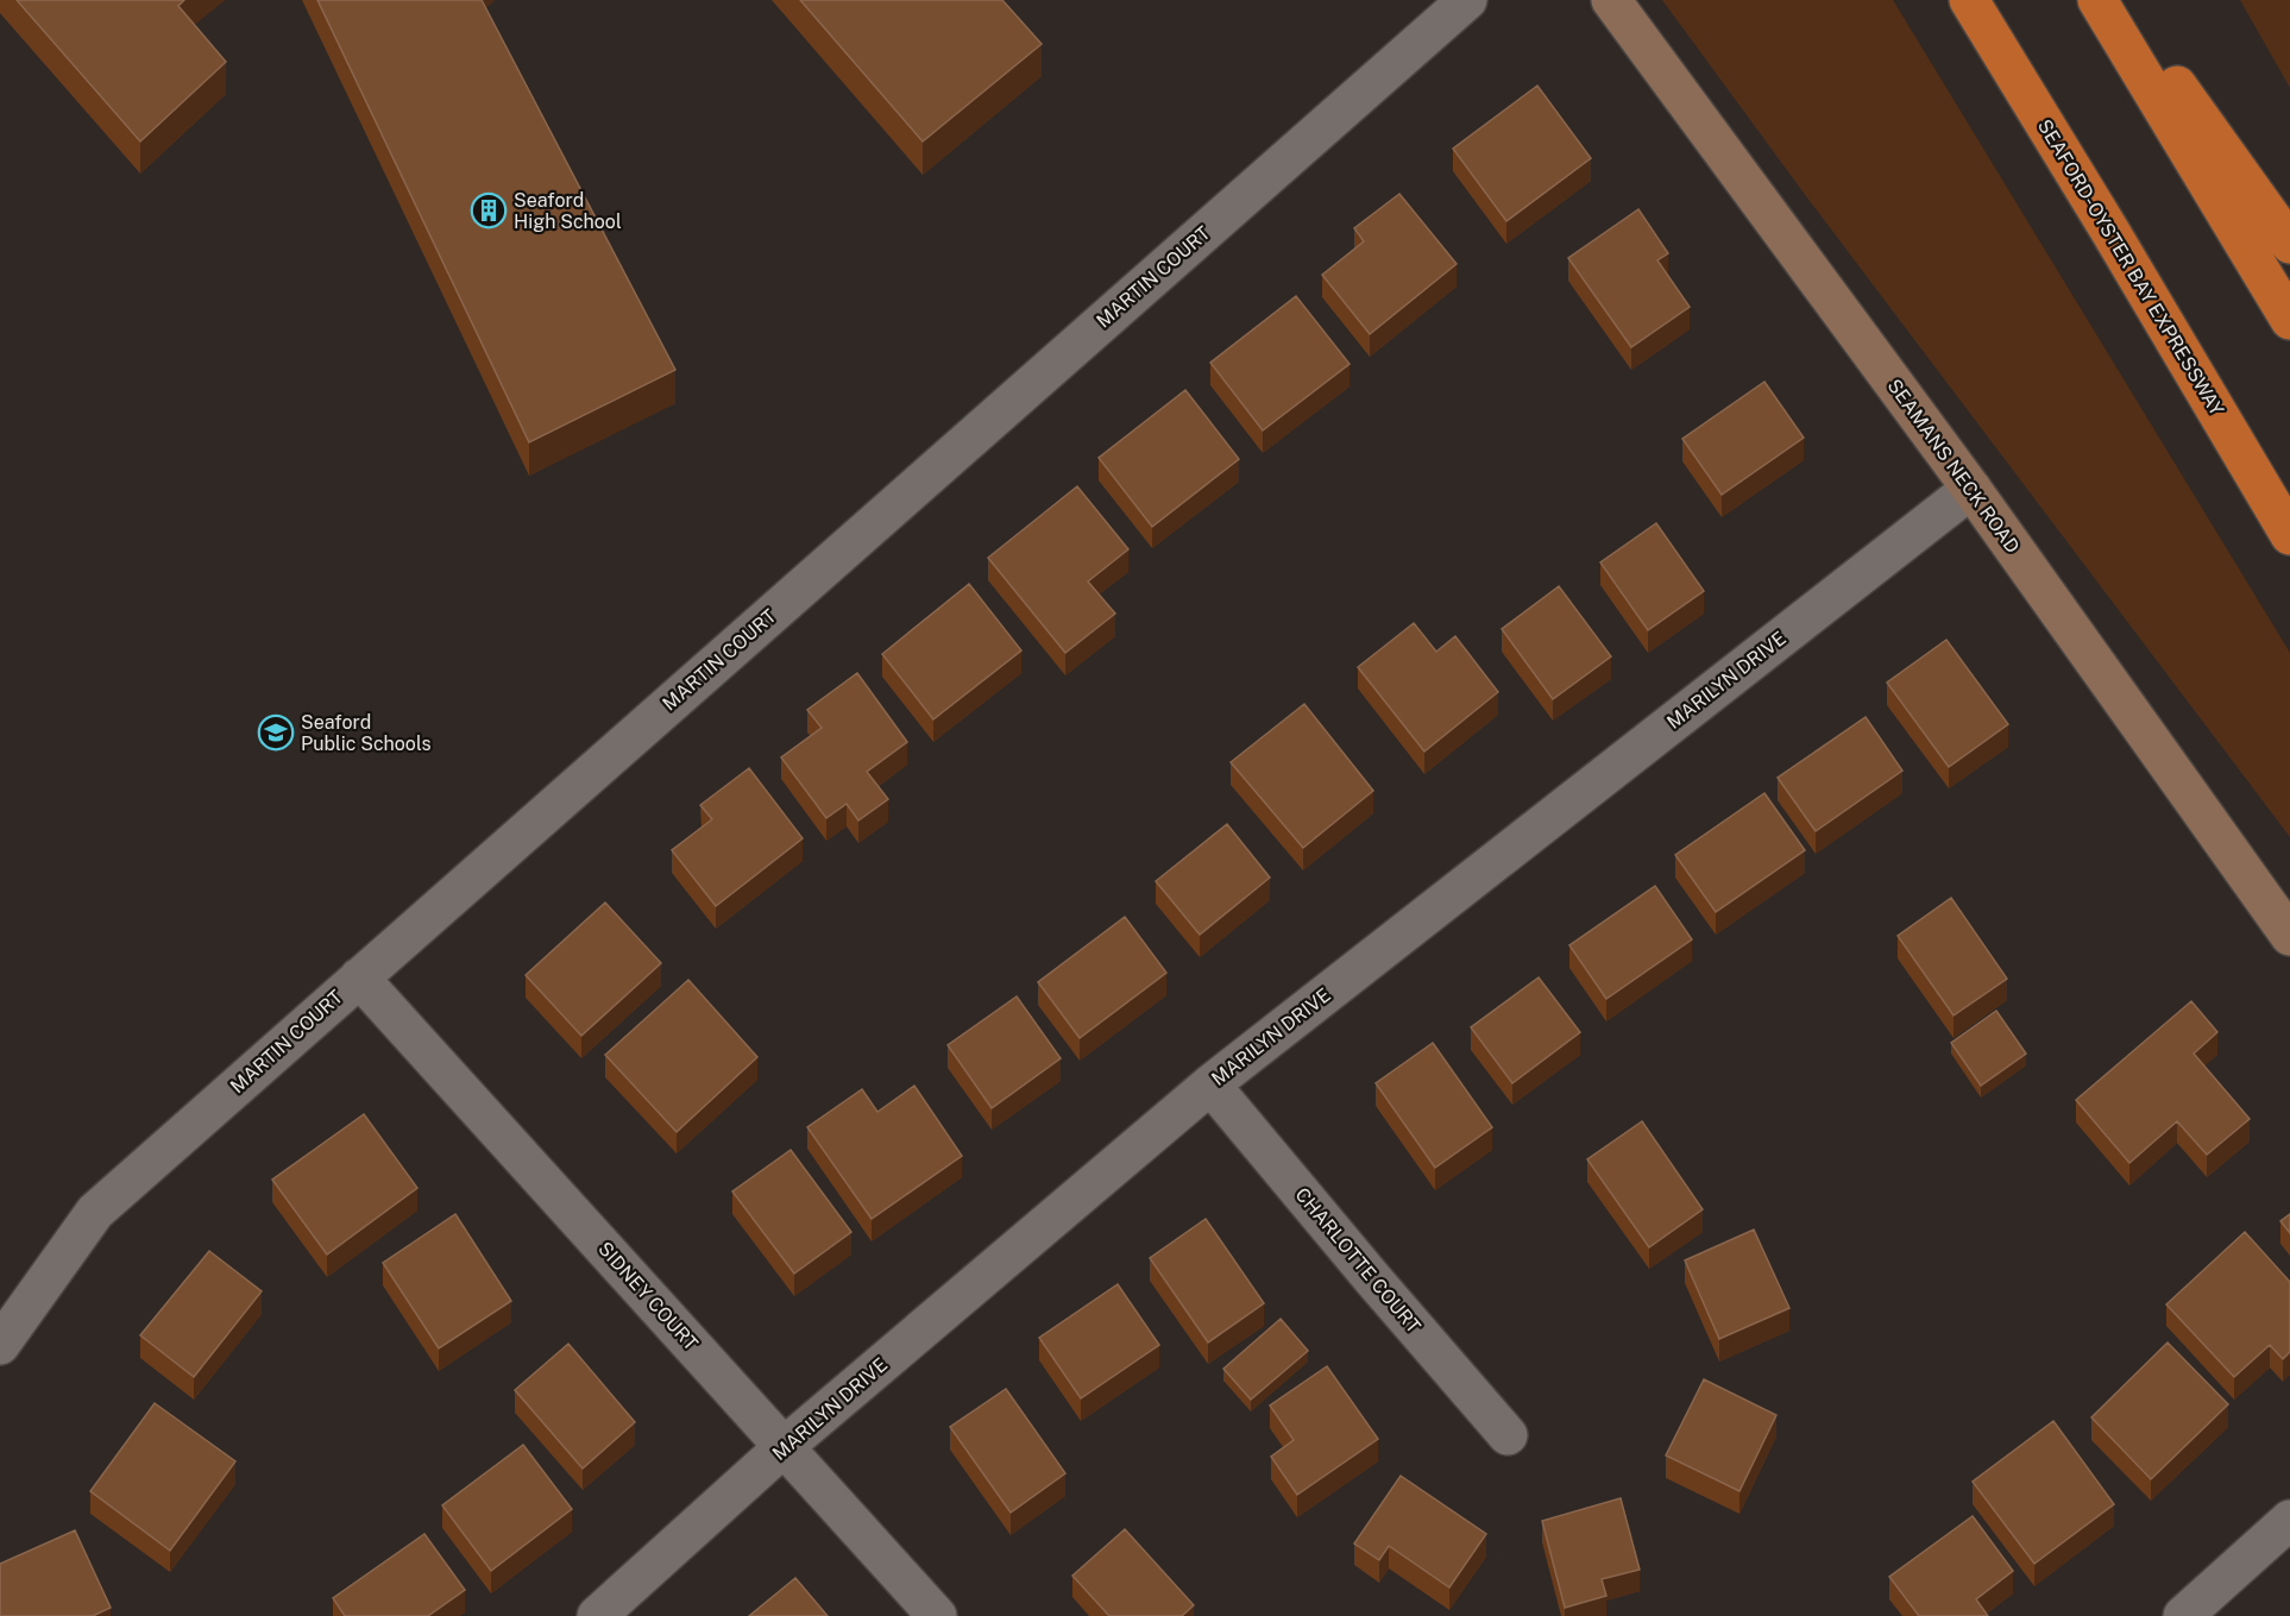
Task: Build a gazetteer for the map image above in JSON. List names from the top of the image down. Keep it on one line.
{"streets":{"highway":["SEAFORD-OYSTER BAY EXPRESSWAY"],"street":["MARTIN COURT","SEAMANS NECK ROAD","MARILYN DRIVE","CHARLOTTE COURT","SIDNEY COURT"]},"crossings":[["MARTIN COURT","SIDNEY COURT"],["SEAMANS NECK ROAD","MARILYN DRIVE"],["MARILYN DRIVE","CHARLOTTE COURT"],["MARILYN DRIVE","SIDNEY COURT"]],"places":{"building":["Seaford High School"],"school or university":["Seaford Public Schools"]}}
